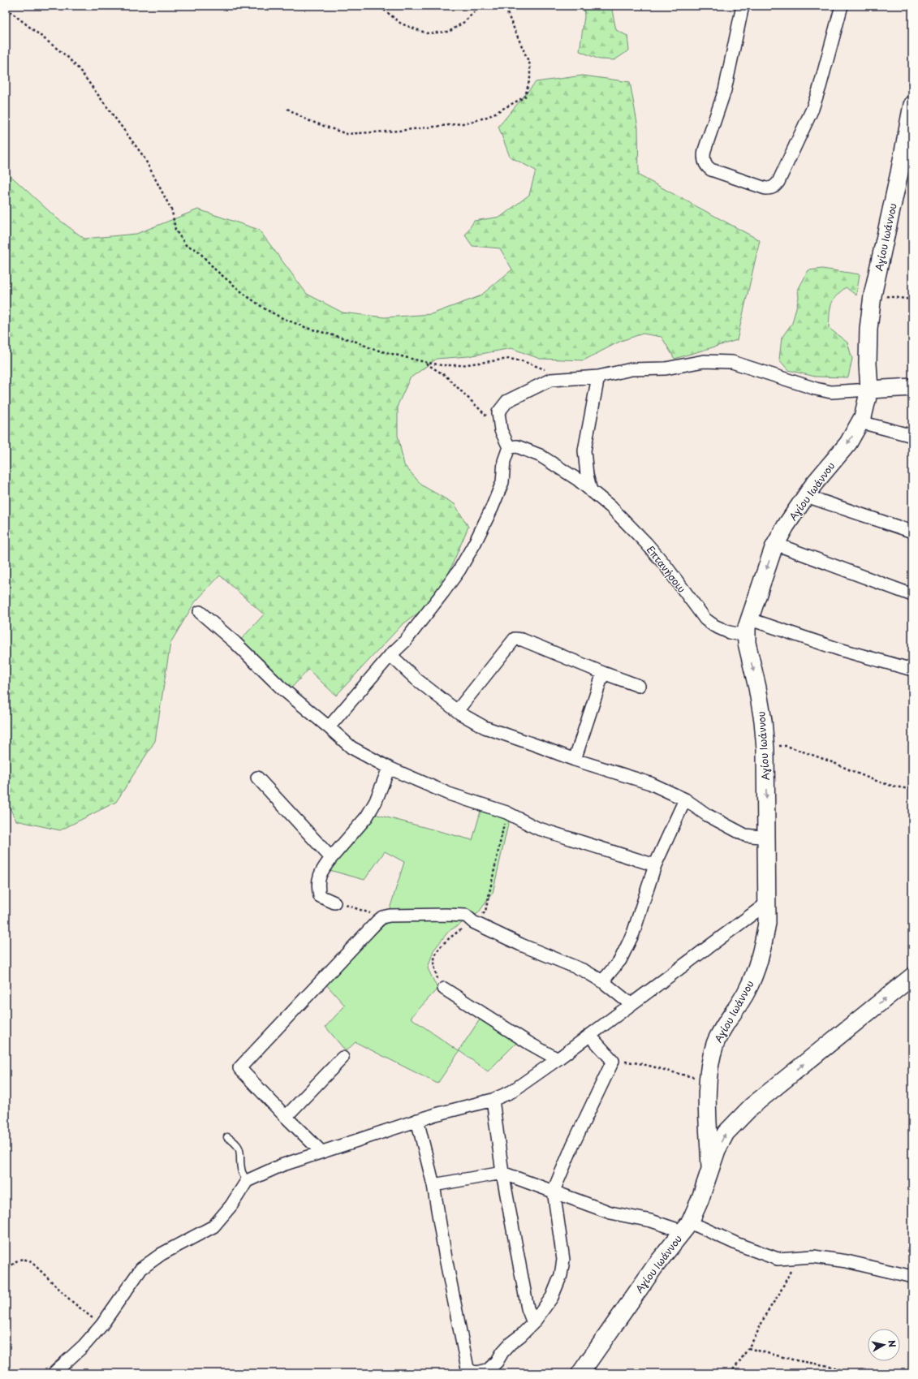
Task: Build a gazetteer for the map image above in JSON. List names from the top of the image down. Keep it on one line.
{"streets":{"street":["Αγίου Ιωάννου","Επτανήσοιυ"]},"crossings":[["Αγίου Ιωάννου","Επτανήσοιυ"]],"north":"right"}
